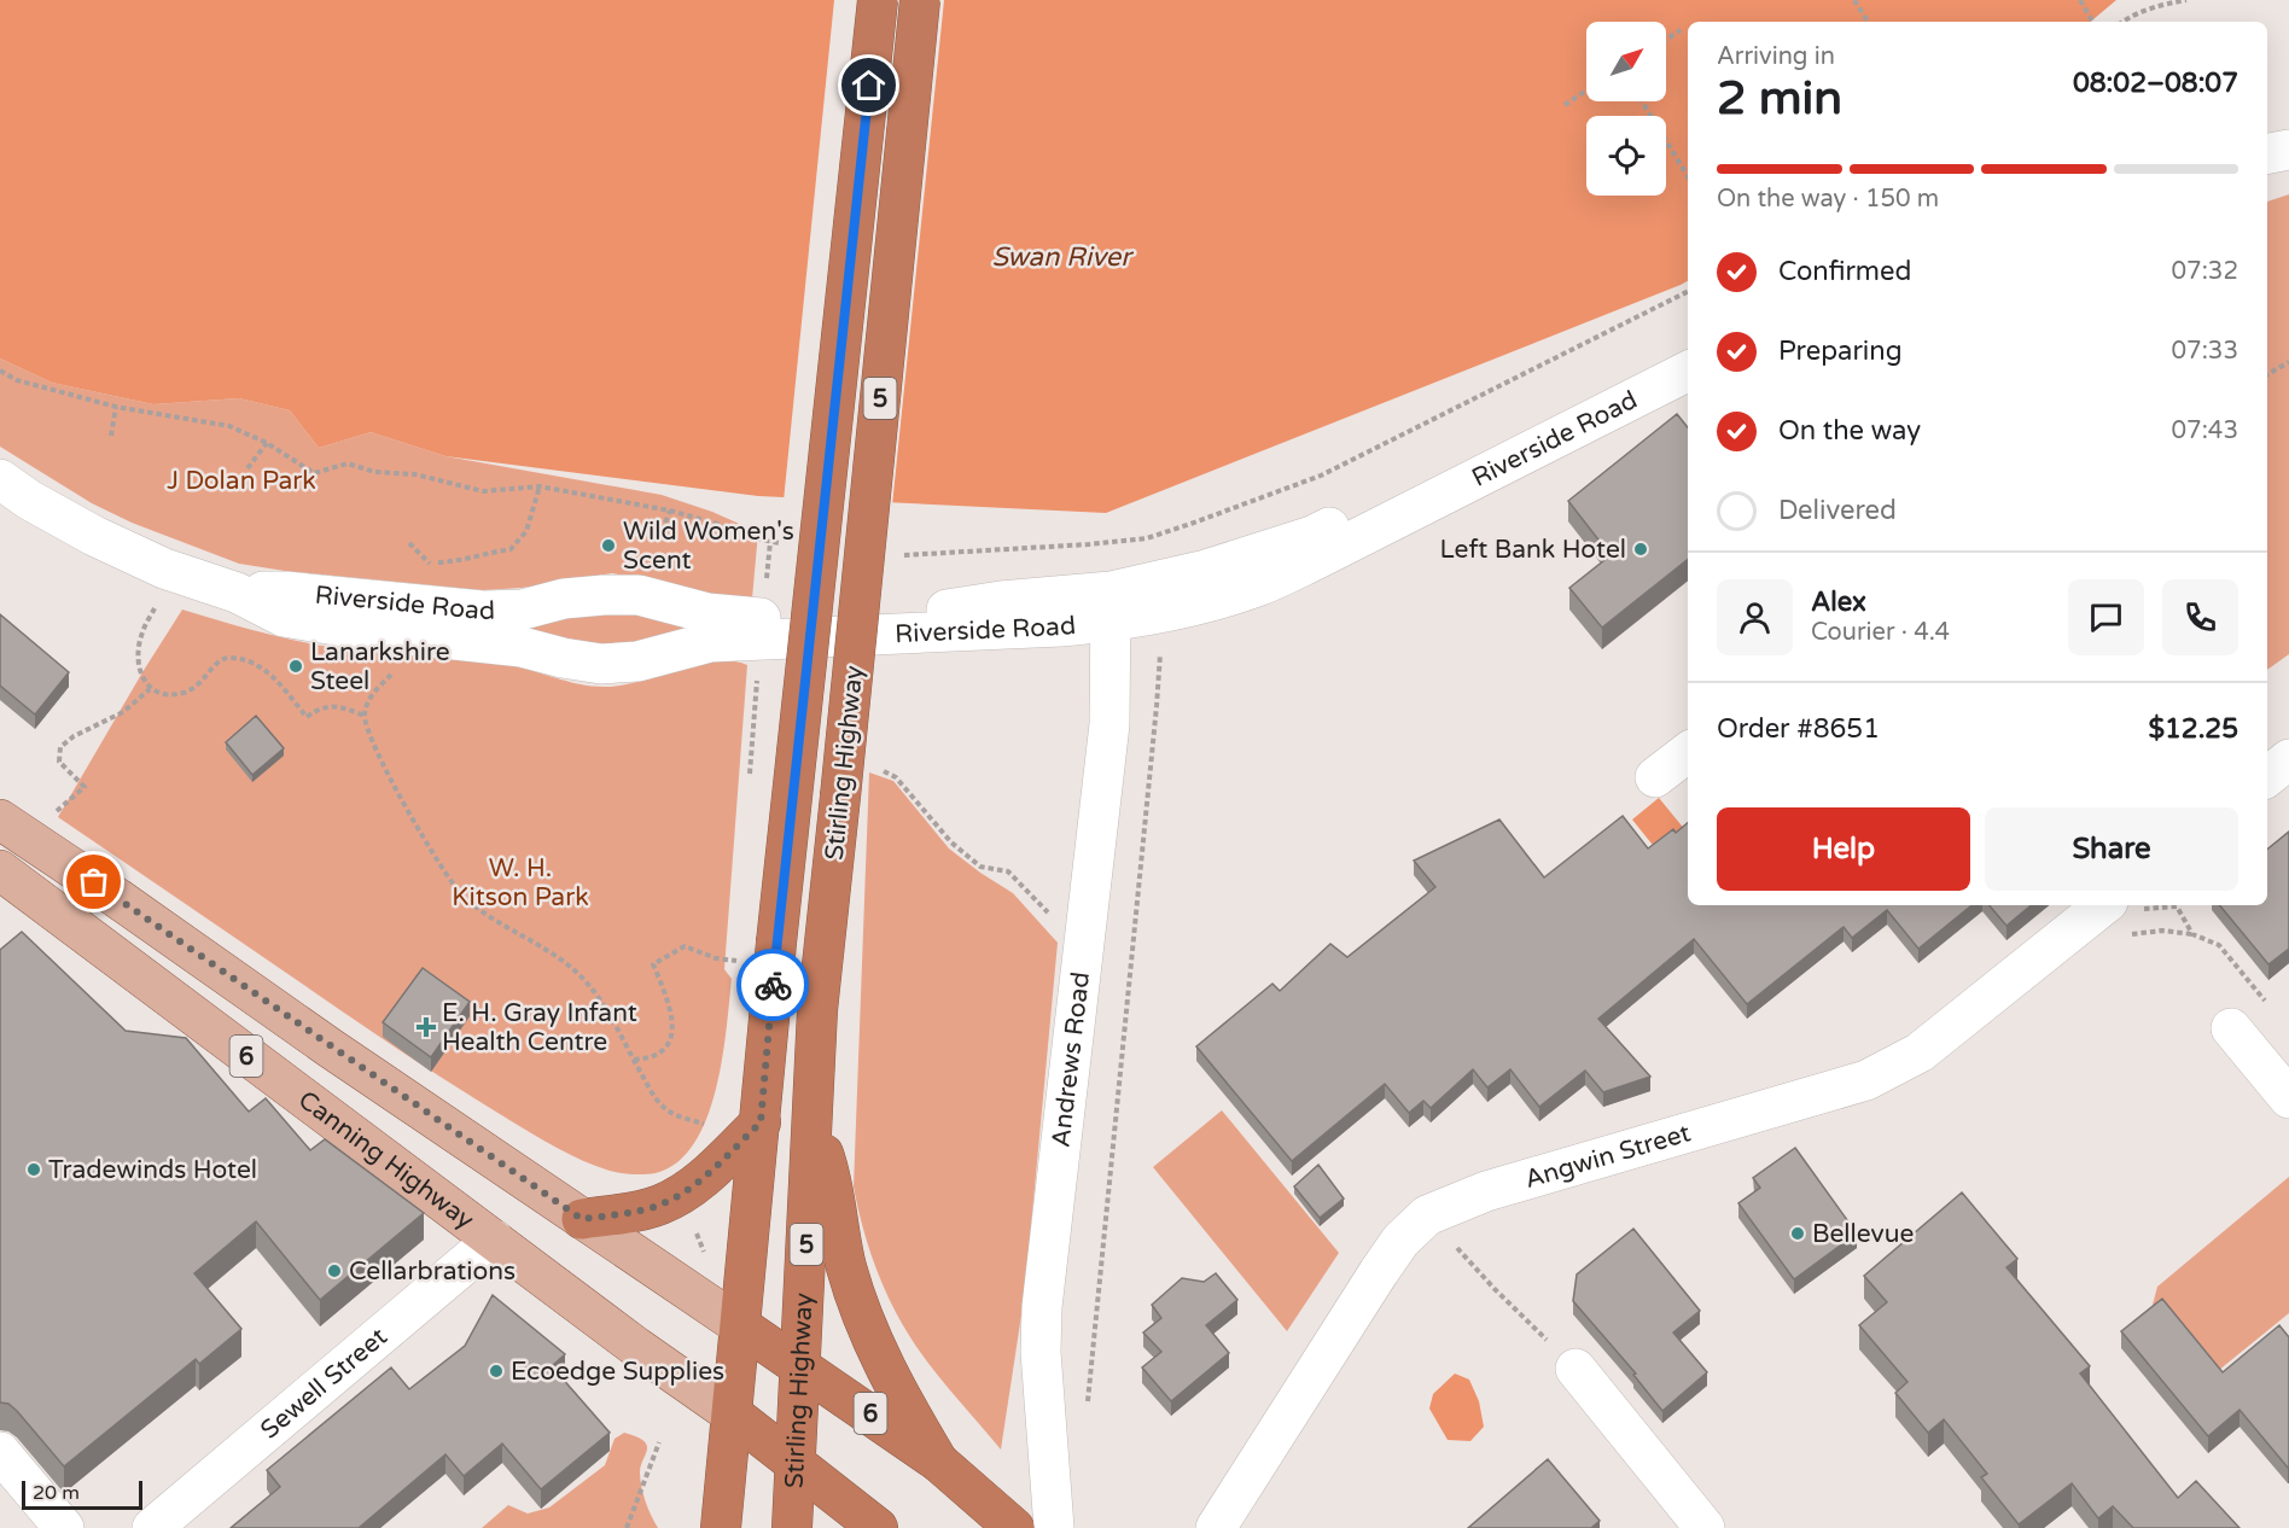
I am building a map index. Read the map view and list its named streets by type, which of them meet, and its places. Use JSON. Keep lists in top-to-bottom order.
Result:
{
  "streets": {
    "highway": [
      "5",
      "Stirling Highway",
      "6",
      "Canning Highway"
    ],
    "street": [
      "Riverside Road",
      "Andrews Road",
      "Angwin Street",
      "Sewell Street"
    ]
  },
  "crossings": [
    ["Riverside Road", "Andrews Road"],
    ["Stirling Highway", "6"],
    ["Stirling Highway", "Canning Highway"],
    ["Canning Highway", "Sewell Street"]
  ],
  "water": ["Swan River"],
  "parks": ["J Dolan Park", "W. H. Kitson Park"],
  "places": {
    "other": [
      "Wild Women's Scent",
      "Left Bank Hotel",
      "Lanarkshire Steel",
      "Tradewinds Hotel",
      "Bellevue",
      "Cellarbrations",
      "Ecoedge Supplies"
    ],
    "health": ["E. H. Gray Infant Health Centre"]
  },
  "scale_bar": "20 m",
  "north": "top right",
  "page": {
    "heading": ["2 min", "Arriving in", "08:02–08:07"],
    "panel": [
      "Alex",
      "Courier · 4.4",
      "Order #8651",
      "$12.25"
    ],
    "bar": "On the way · 150 m",
    "list": [
      ["Confirmed", "07:32"],
      ["Preparing", "07:33"],
      ["On the way", "07:43"],
      "Delivered"
    ],
    "buttons": ["Help", "Share"],
    "scale": "20 m"
  }
}
